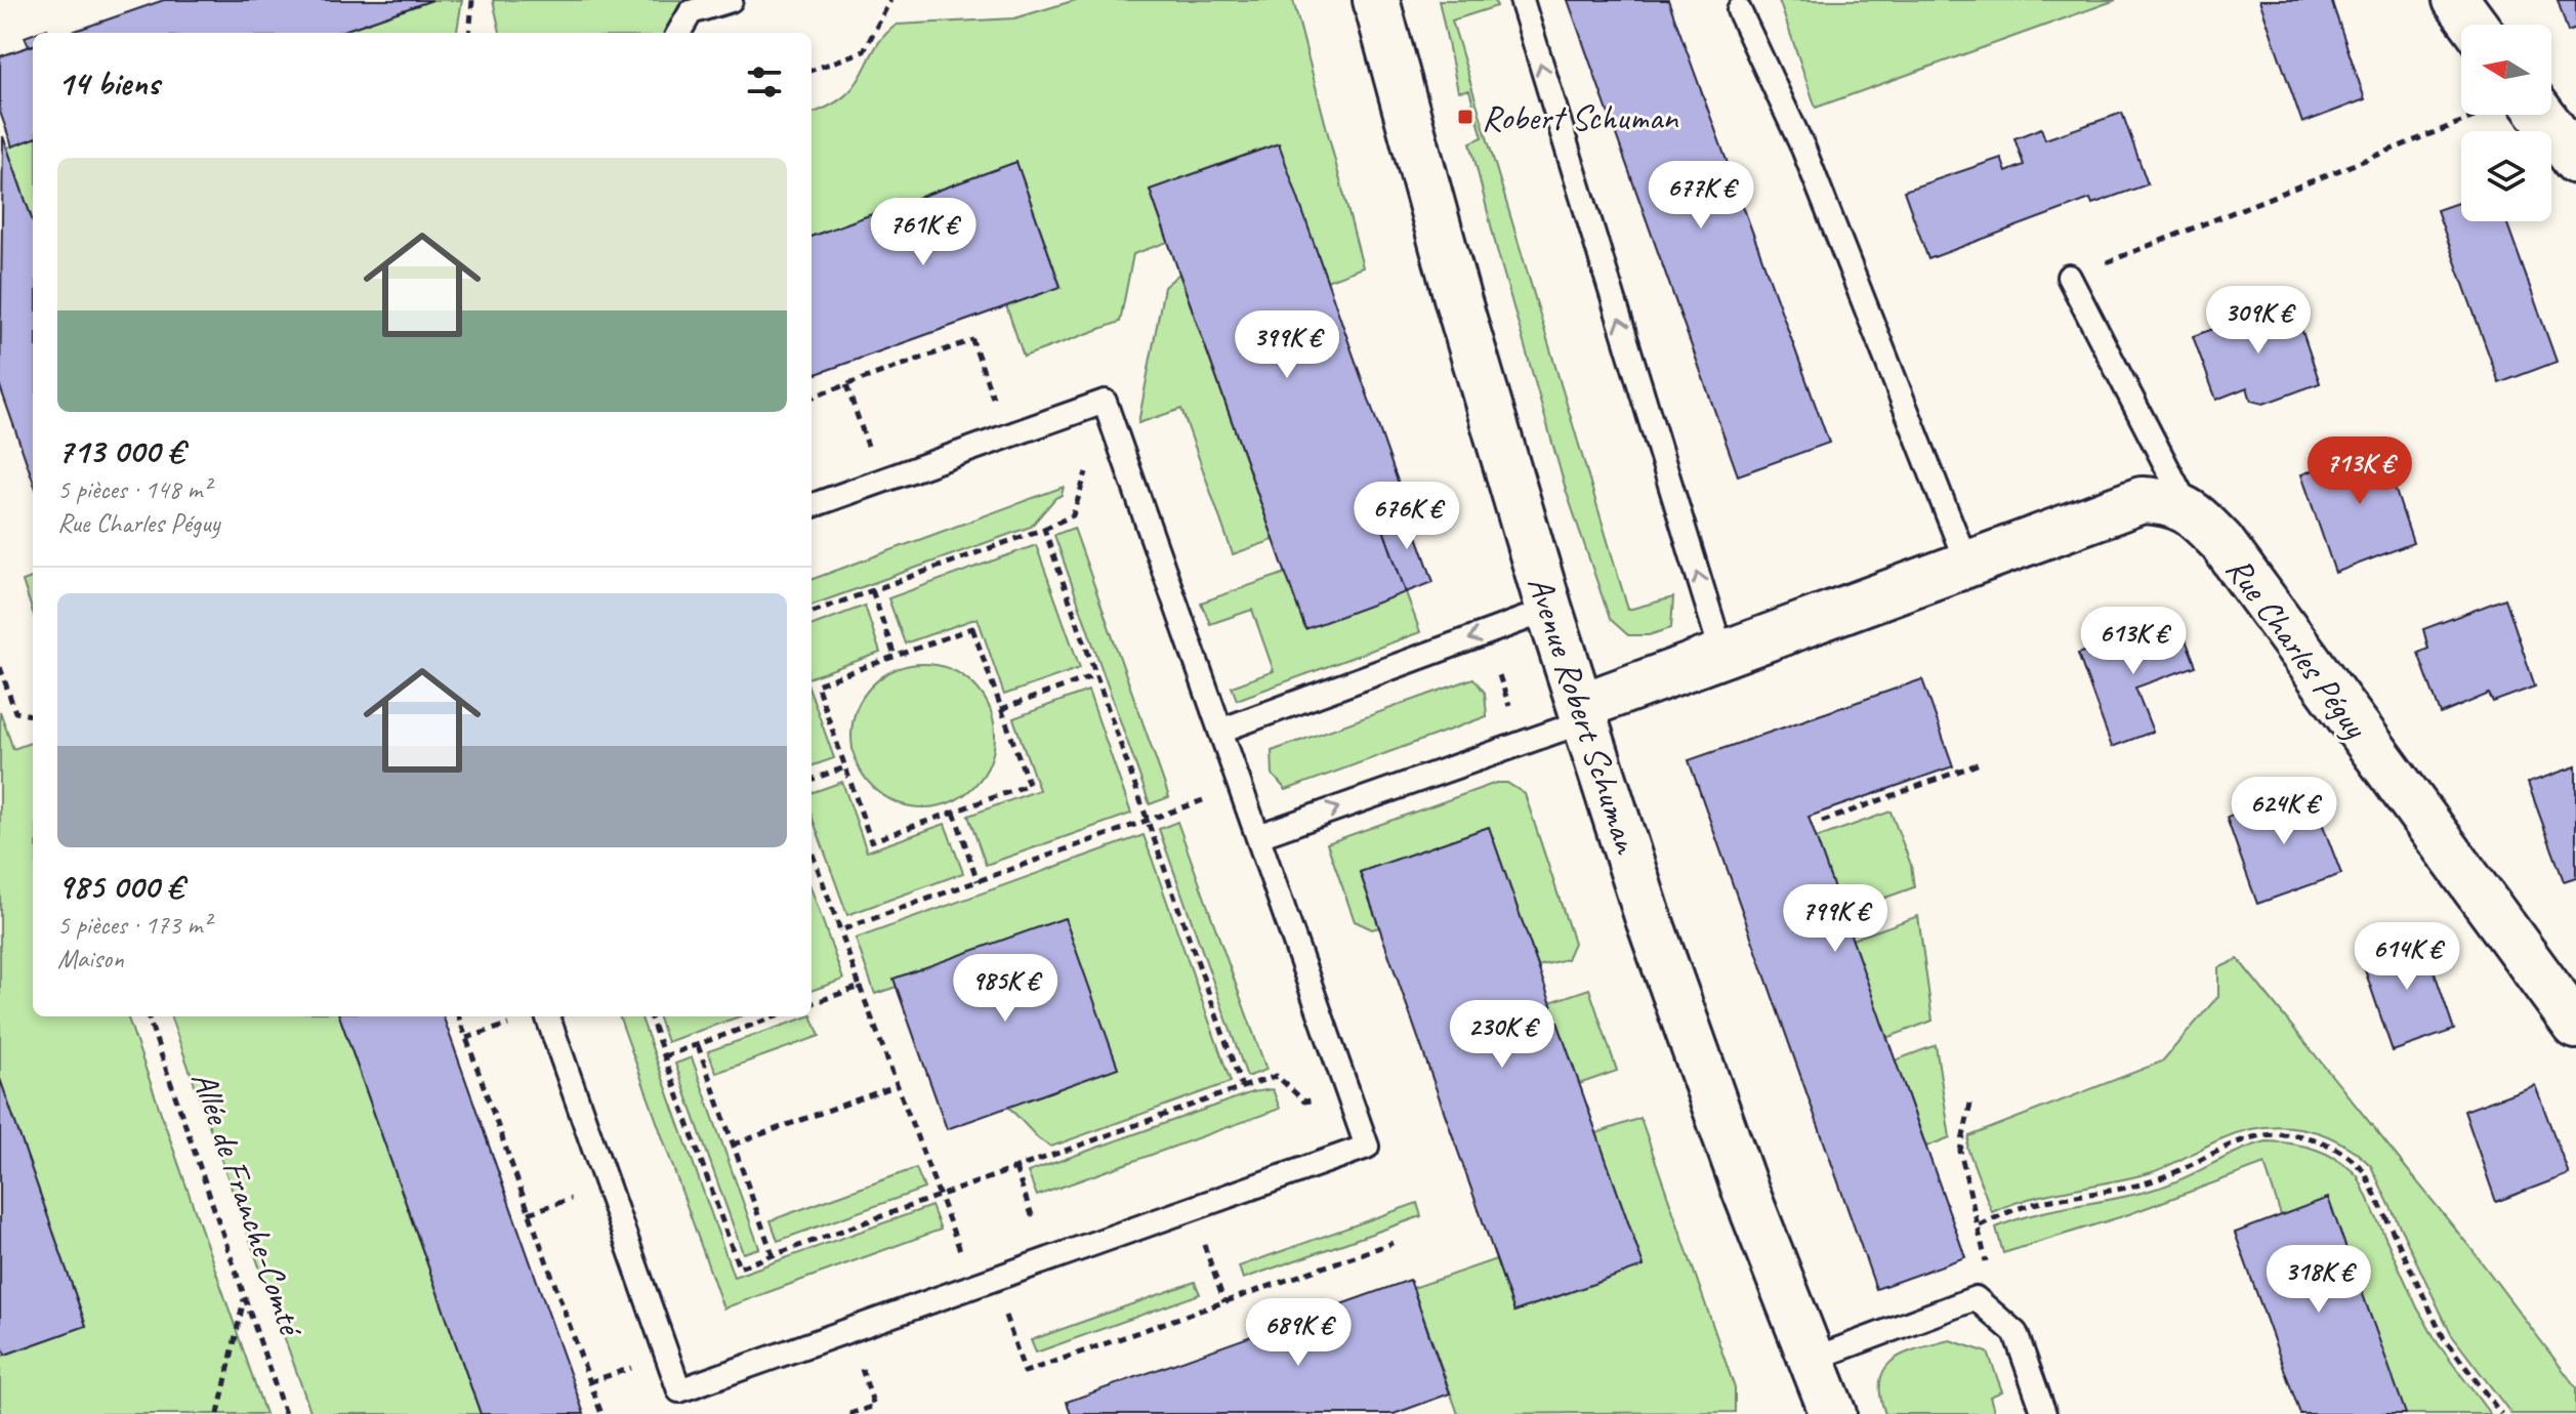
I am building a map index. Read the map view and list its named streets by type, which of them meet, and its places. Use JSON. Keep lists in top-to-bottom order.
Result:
{
  "streets": {
    "street": ["Rue Charles Péguy", "Avenue Robert Schuman"],
    "path": ["Allée de Franche-Comté"]
  },
  "places": {
    "transit": ["Robert Schuman"]
  },
  "north": "left",
  "page": {
    "heading": "14 biens",
    "list": [
      {
        "name": "713 000 €",
        "note": "5 pièces · 148 m² · Rue Charles Péguy"
      },
      {
        "name": "985 000 €",
        "note": "5 pièces · 173 m² · Maison"
      }
    ],
    "price": [
      "677K €",
      "761K €",
      "309K €",
      "399K €",
      "713K €",
      "676K €",
      "613K €",
      "624K €",
      "799K €",
      "614K €",
      "985K €",
      "230K €",
      "318K €",
      "689K €"
    ]
  }
}
